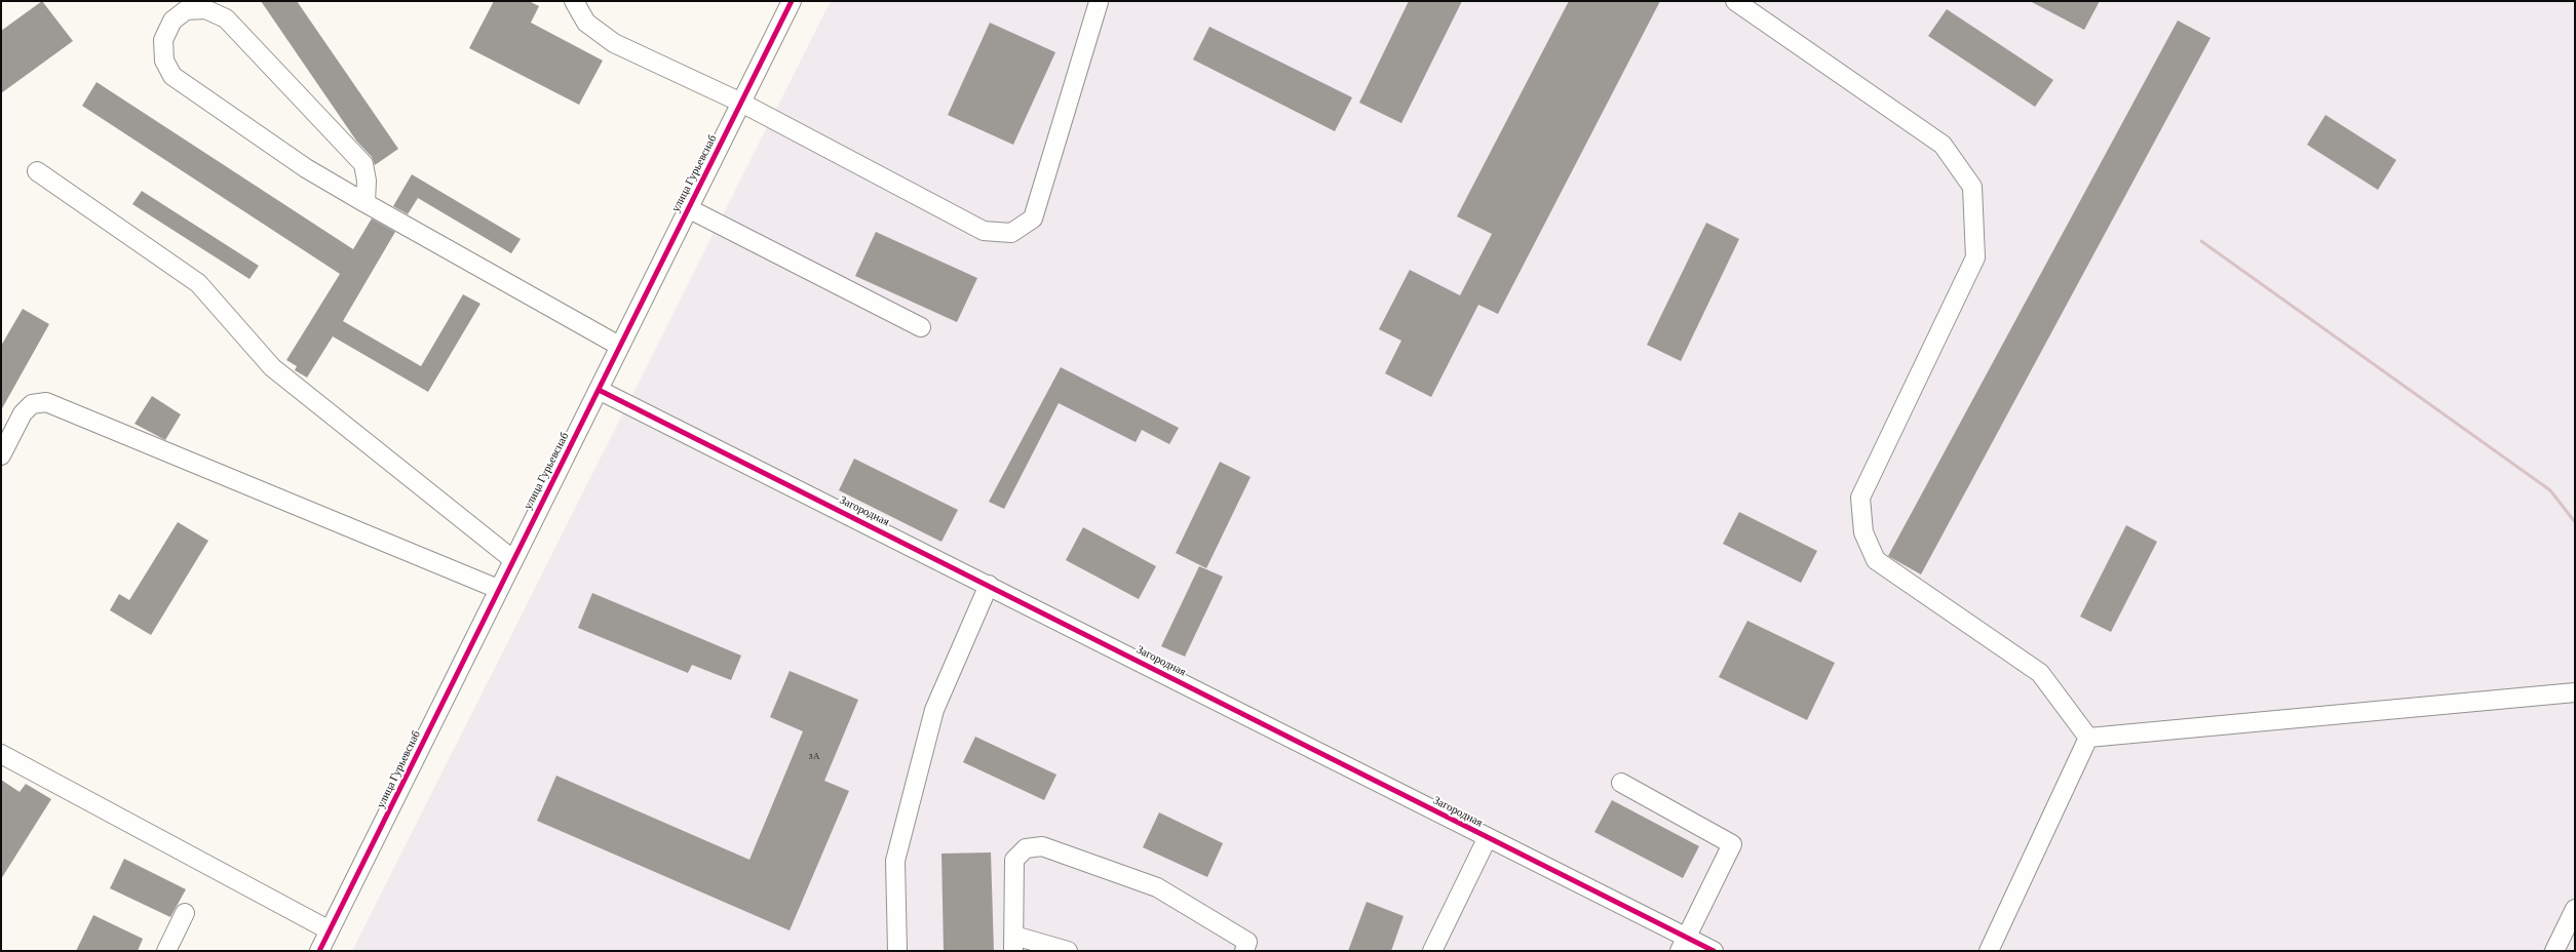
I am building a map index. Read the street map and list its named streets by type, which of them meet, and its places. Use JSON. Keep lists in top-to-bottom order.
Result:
{
  "streets": {
    "street": ["улица Гурьевснаб", "Загородная"]
  },
  "crossings": [
    ["улица Гурьевснаб", "Загородная"]
  ],
  "house_numbers": ["3А"]
}
